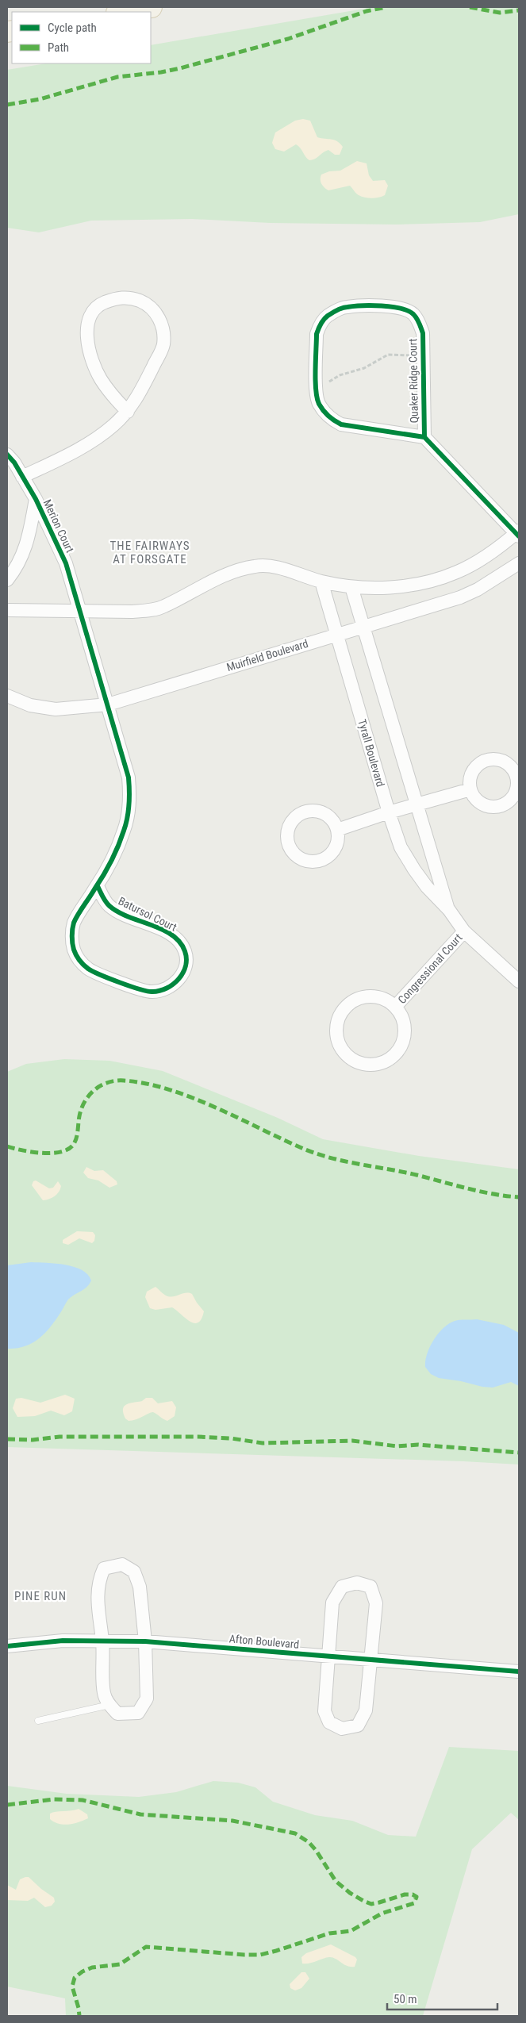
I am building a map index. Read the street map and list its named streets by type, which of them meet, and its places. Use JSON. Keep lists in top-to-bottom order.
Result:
{
  "streets": {
    "street": [
      "Quaker Ridge Court",
      "Merion Court",
      "Muirfield Boulevard",
      "Tyrall Boulevard",
      "Batursol Court",
      "Congressional Court",
      "Afton Boulevard"
    ]
  },
  "crossings": [
    ["Merion Court", "Muirfield Boulevard"],
    ["Merion Court", "Batursol Court"],
    ["Muirfield Boulevard", "Tyrall Boulevard"],
    ["Muirfield Boulevard", "Batursol Court"],
    ["Tyrall Boulevard", "Congressional Court"]
  ],
  "districts": ["THE FAIRWAYS AT FORSGATE", "PINE RUN"],
  "legend": ["Cycle path", "Path"],
  "scale_bar": "50 m"
}
